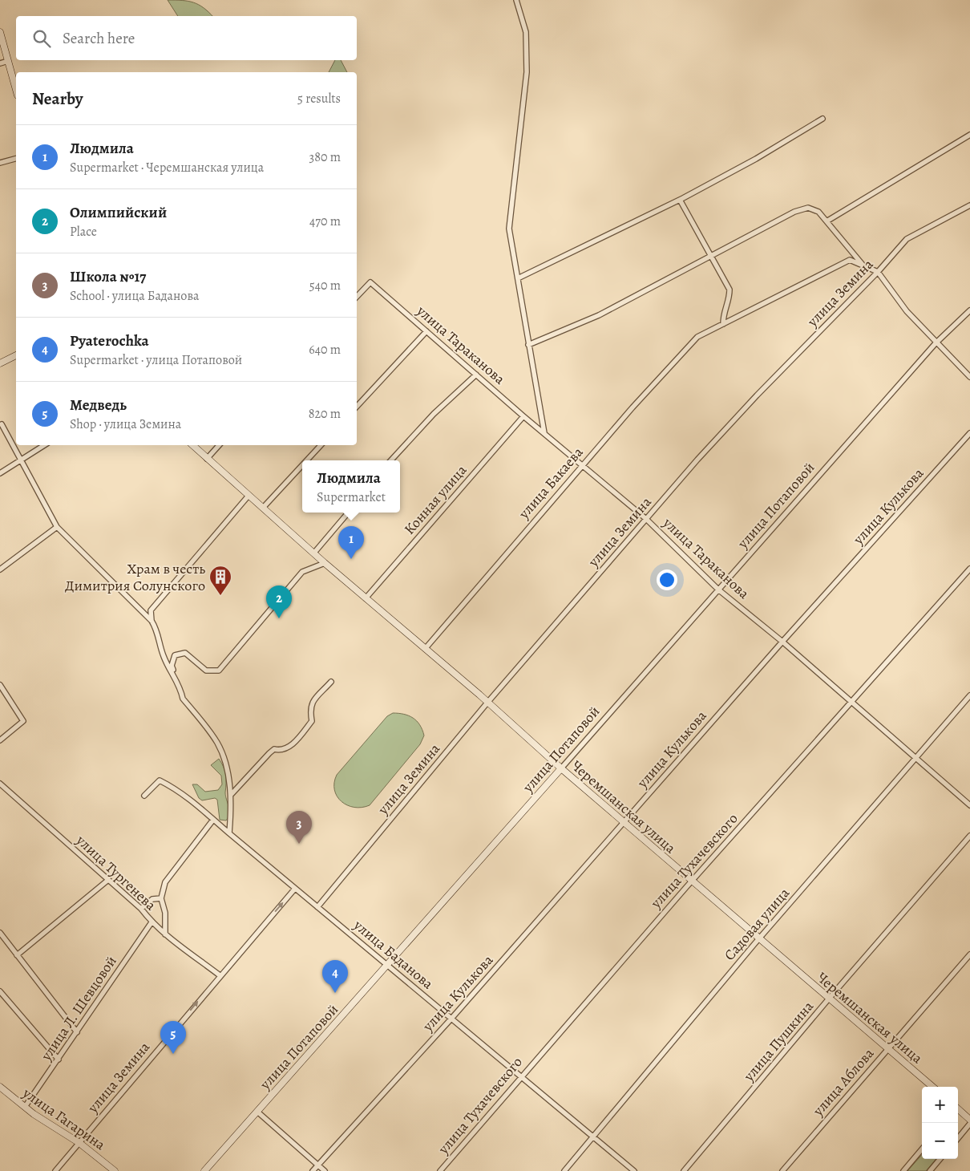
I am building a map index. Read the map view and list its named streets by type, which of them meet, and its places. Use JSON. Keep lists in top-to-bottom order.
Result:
{
  "streets": {
    "main road": ["улица Потаповой", "Черемшанская улица", "улица Гагарина"],
    "street": [
      "улица Земина",
      "улица Тараканова",
      "улица Бакаева",
      "Конная улица",
      "улица Кулькова",
      "улица Тухачевского",
      "улица Тургенева",
      "Садовая улица",
      "улица Баданова",
      "улица Л. Шевцовой",
      "улица Пушкина",
      "улица Аблова"
    ]
  },
  "crossings": [
    ["улица Земина", "улица Тараканова"],
    ["улица Земина", "Черемшанская улица"],
    ["улица Земина", "улица Тургенева"],
    ["улица Земина", "улица Баданова"],
    ["улица Земина", "улица Гагарина"],
    ["улица Тараканова", "улица Бакаева"],
    ["улица Тараканова", "Конная улица"],
    ["улица Тараканова", "улица Потаповой"],
    ["улица Тараканова", "улица Кулькова"],
    ["улица Тараканова", "улица Тухачевского"],
    ["улица Тараканова", "Садовая улица"],
    ["улица Бакаева", "Черемшанская улица"],
    ["Конная улица", "Черемшанская улица"],
    ["улица Потаповой", "Черемшанская улица"],
    ["улица Потаповой", "улица Баданова"],
    ["улица Кулькова", "Черемшанская улица"],
    ["улица Кулькова", "улица Баданова"],
    ["Черемшанская улица", "улица Тухачевского"],
    ["Черемшанская улица", "Садовая улица"],
    ["Черемшанская улица", "улица Пушкина"],
    ["Черемшанская улица", "улица Аблова"],
    ["улица Тухачевского", "улица Баданова"],
    ["улица Тургенева", "улица Л. Шевцовой"],
    ["Садовая улица", "улица Баданова"],
    ["улица Л. Шевцовой", "улица Гагарина"]
  ],
  "places": {
    "building": ["Храм в честь Димитрия Солунского"]
  },
  "page": {
    "search": "Search here",
    "heading": ["Nearby", "5 results"],
    "list": [
      {
        "mark": "1",
        "name": "Людмила",
        "note": "Supermarket · Черемшанская улица",
        "value": "380 m"
      },
      {
        "mark": "2",
        "name": "Олимпийский",
        "note": "Place",
        "value": "470 m"
      },
      {
        "mark": "3",
        "name": "Школа №17",
        "note": "School · улица Баданова",
        "value": "540 m"
      },
      {
        "mark": "4",
        "name": "Pyaterochka",
        "note": "Supermarket · улица Потаповой",
        "value": "640 m"
      },
      {
        "mark": "5",
        "name": "Медведь",
        "note": "Shop · улица Земина",
        "value": "820 m"
      }
    ],
    "popup": ["Людмила", "Supermarket"],
    "pins": [
      "1",
      "2",
      "3",
      "4",
      "5"
    ],
    "map_buttons": ["+", "−"]
  }
}
